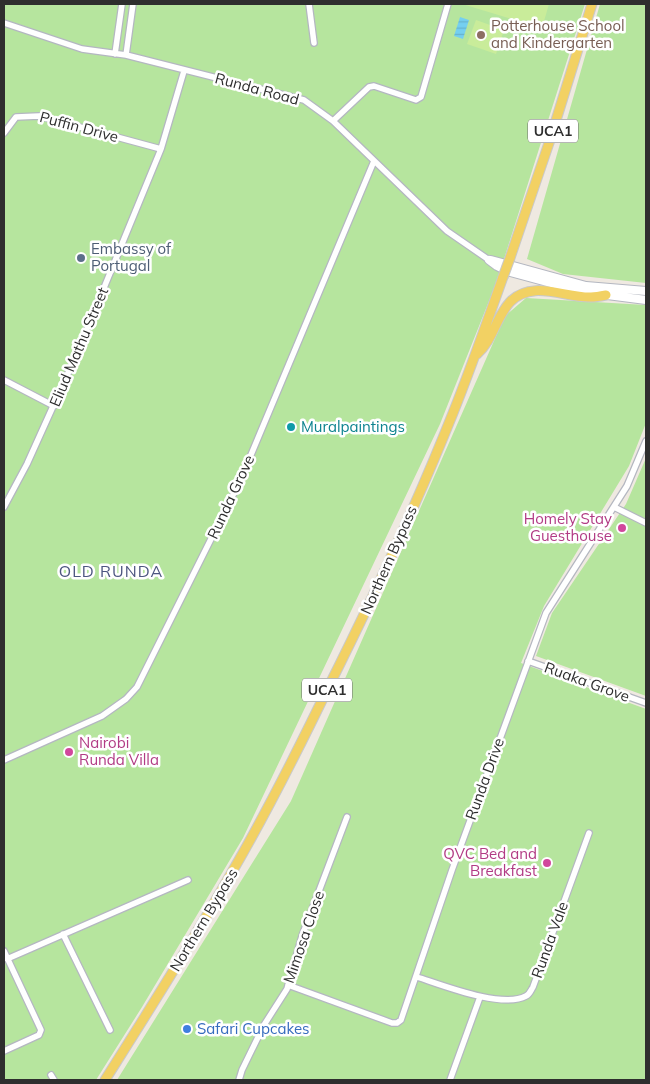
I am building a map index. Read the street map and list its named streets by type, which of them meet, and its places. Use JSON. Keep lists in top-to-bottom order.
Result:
{
  "streets": {
    "main road": ["UCA1", "Northern Bypass"],
    "street": [
      "Runda Road",
      "Puffin Drive",
      "Eliud Mathu Street",
      "Runda Grove",
      "Ruaka Grove",
      "Runda Drive",
      "Mimosa Close",
      "Runda Vale"
    ]
  },
  "crossings": [
    ["Runda Road", "Eliud Mathu Street"],
    ["Runda Road", "Runda Grove"],
    ["Puffin Drive", "Eliud Mathu Street"],
    ["Ruaka Grove", "Runda Drive"],
    ["Runda Drive", "Mimosa Close"],
    ["Runda Drive", "Runda Vale"]
  ],
  "districts": ["OLD RUNDA"],
  "places": [
    "Potterhouse School and Kindergarten",
    "Embassy of Portugal",
    "Muralpaintings",
    "Homely Stay Guesthouse",
    "Nairobi Runda Villa",
    "QVC Bed and Breakfast",
    "Safari Cupcakes"
  ]
}
